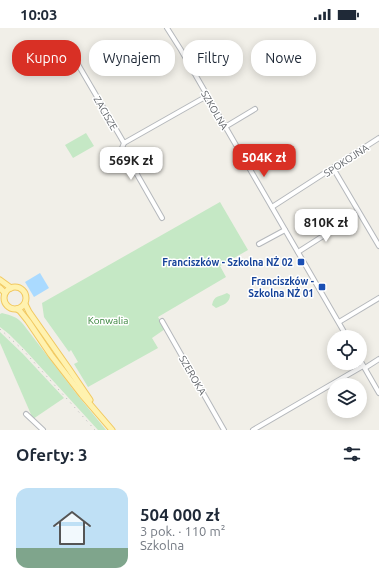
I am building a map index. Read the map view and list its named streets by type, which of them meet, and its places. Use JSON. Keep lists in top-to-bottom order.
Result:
{
  "streets": {
    "street": [
      "SZKOLNA",
      "ZACISZE",
      "SPOKOJNA",
      "SZEROKA"
    ]
  },
  "crossings": [
    ["SZKOLNA", "SPOKOJNA"]
  ],
  "parks": ["Konwalia"],
  "places": {
    "transit": ["Franciszków - Szkolna NŻ 02", "Franciszków - Szkolna NŻ 01"]
  },
  "page": {
    "status": "10:03",
    "chip": [
      "Kupno",
      "Wynajem",
      "Filtry",
      "Nowe"
    ],
    "price": ["504K zł", "569K zł", "810K zł"],
    "heading": "Oferty: 3",
    "list": [
      {
        "name": "504 000 zł",
        "note": "3 pok. · 110 m² · Szkolna"
      }
    ]
  }
}
